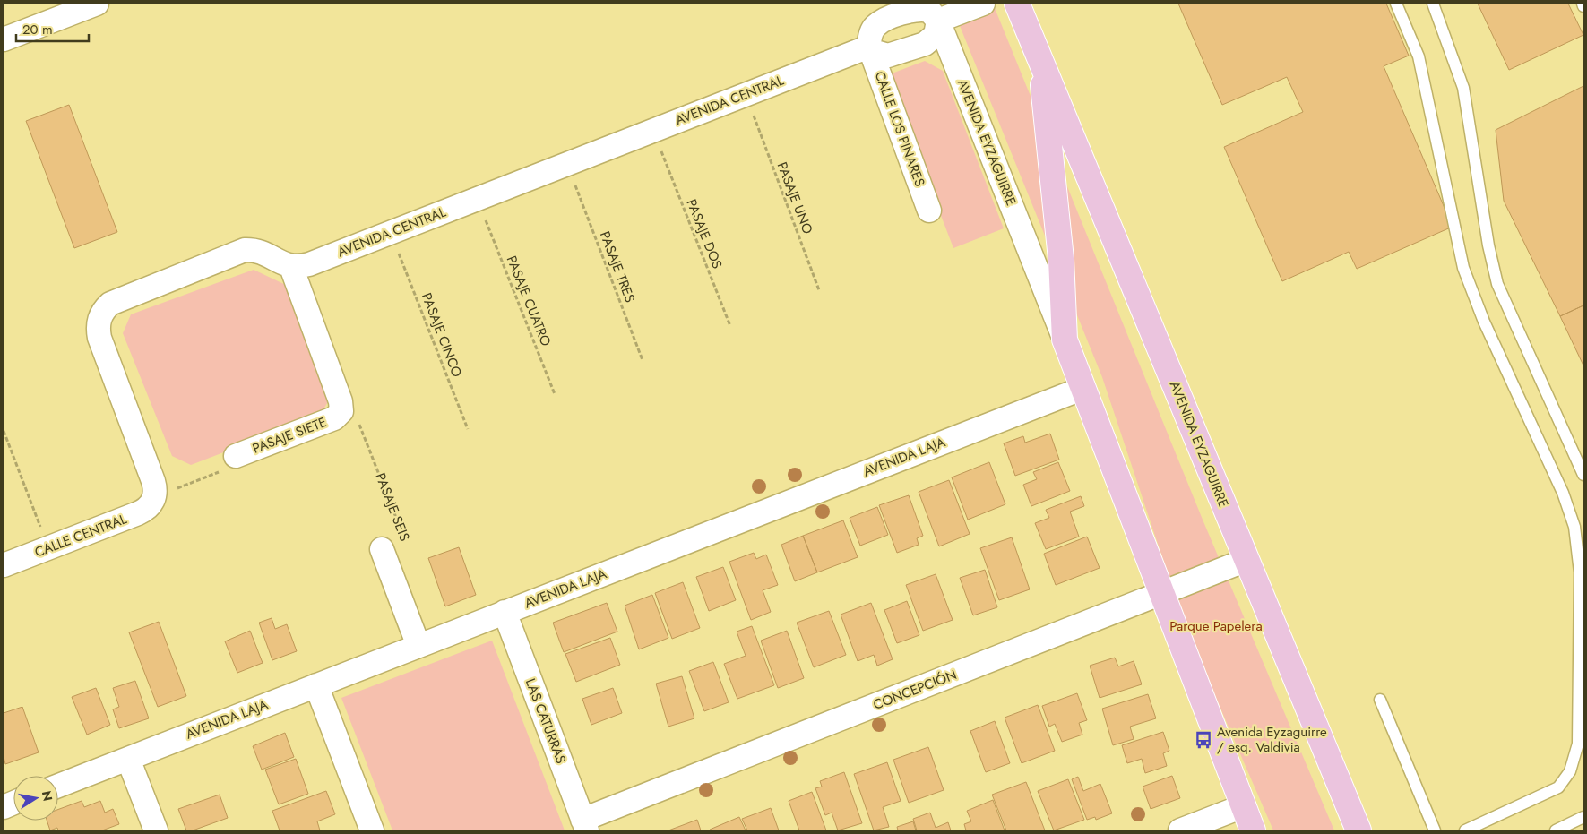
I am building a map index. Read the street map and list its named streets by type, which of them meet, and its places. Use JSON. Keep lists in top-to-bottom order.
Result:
{
  "streets": {
    "main road": ["AVENIDA EYZAGUIRRE"],
    "street": [
      "AVENIDA CENTRAL",
      "CALLE LOS PINARES",
      "PASAJE SIETE",
      "AVENIDA LAJA",
      "PASAJE SEIS",
      "CALLE CENTRAL",
      "CONCEPCIÓN",
      "LAS CATURRAS"
    ],
    "path": [
      "PASAJE UNO",
      "PASAJE DOS",
      "PASAJE TRES",
      "PASAJE CUATRO",
      "PASAJE CINCO"
    ]
  },
  "crossings": [
    ["AVENIDA CENTRAL", "CALLE LOS PINARES"],
    ["AVENIDA CENTRAL", "PASAJE SIETE"],
    ["AVENIDA CENTRAL", "CALLE CENTRAL"],
    ["AVENIDA EYZAGUIRRE", "AVENIDA LAJA"],
    ["AVENIDA EYZAGUIRRE", "CONCEPCIÓN"],
    ["PASAJE SIETE", "CALLE CENTRAL"],
    ["AVENIDA LAJA", "PASAJE SEIS"],
    ["AVENIDA LAJA", "LAS CATURRAS"],
    ["CONCEPCIÓN", "LAS CATURRAS"]
  ],
  "parks": ["Parque Papelera"],
  "places": {
    "bus stop": ["Avenida Eyzaguirre / esq. Valdivia"]
  },
  "scale_bar": "20 m",
  "north": "right"
}
